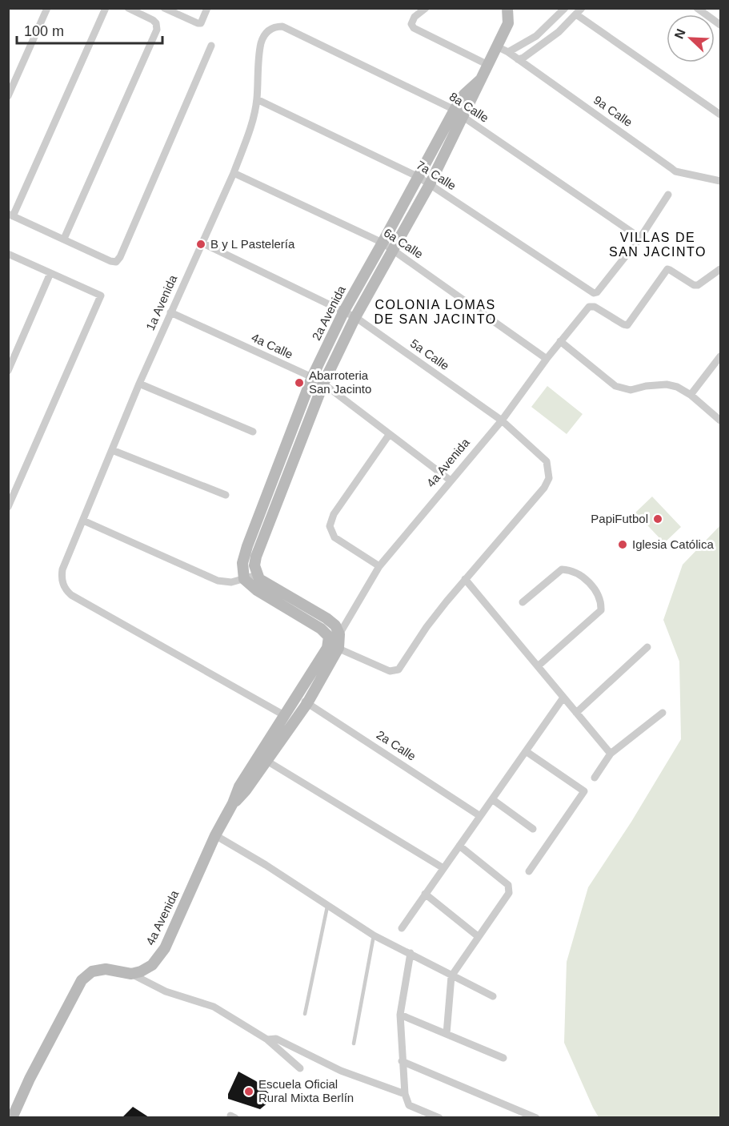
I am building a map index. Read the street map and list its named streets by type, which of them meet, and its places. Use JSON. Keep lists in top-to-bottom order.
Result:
{
  "streets": {
    "street": [
      "8a Calle",
      "9a Calle",
      "7a Calle",
      "6a Calle",
      "1a Avenida",
      "2a Avenida",
      "4a Calle",
      "5a Calle",
      "4a Avenida",
      "2a Calle"
    ]
  },
  "crossings": [
    ["8a Calle", "7a Calle"],
    ["8a Calle", "1a Avenida"],
    ["8a Calle", "2a Avenida"],
    ["9a Calle", "2a Avenida"],
    ["7a Calle", "1a Avenida"],
    ["7a Calle", "2a Avenida"],
    ["6a Calle", "1a Avenida"],
    ["6a Calle", "2a Avenida"],
    ["6a Calle", "4a Avenida"],
    ["1a Avenida", "4a Calle"],
    ["1a Avenida", "5a Calle"],
    ["1a Avenida", "4a Avenida"],
    ["2a Avenida", "4a Calle"],
    ["2a Avenida", "5a Calle"],
    ["4a Calle", "4a Avenida"],
    ["5a Calle", "4a Avenida"],
    ["4a Avenida", "2a Calle"]
  ],
  "districts": ["VILLAS DE SAN JACINTO", "COLONIA LOMAS DE SAN JACINTO"],
  "places": [
    "B y L Pastelería",
    "Abarroteria San Jacinto",
    "PapiFutbol",
    "Iglesia Católica",
    "Escuela Oficial Rural Mixta Berlín"
  ],
  "scale_bar": "100 m",
  "north": "top left"
}
